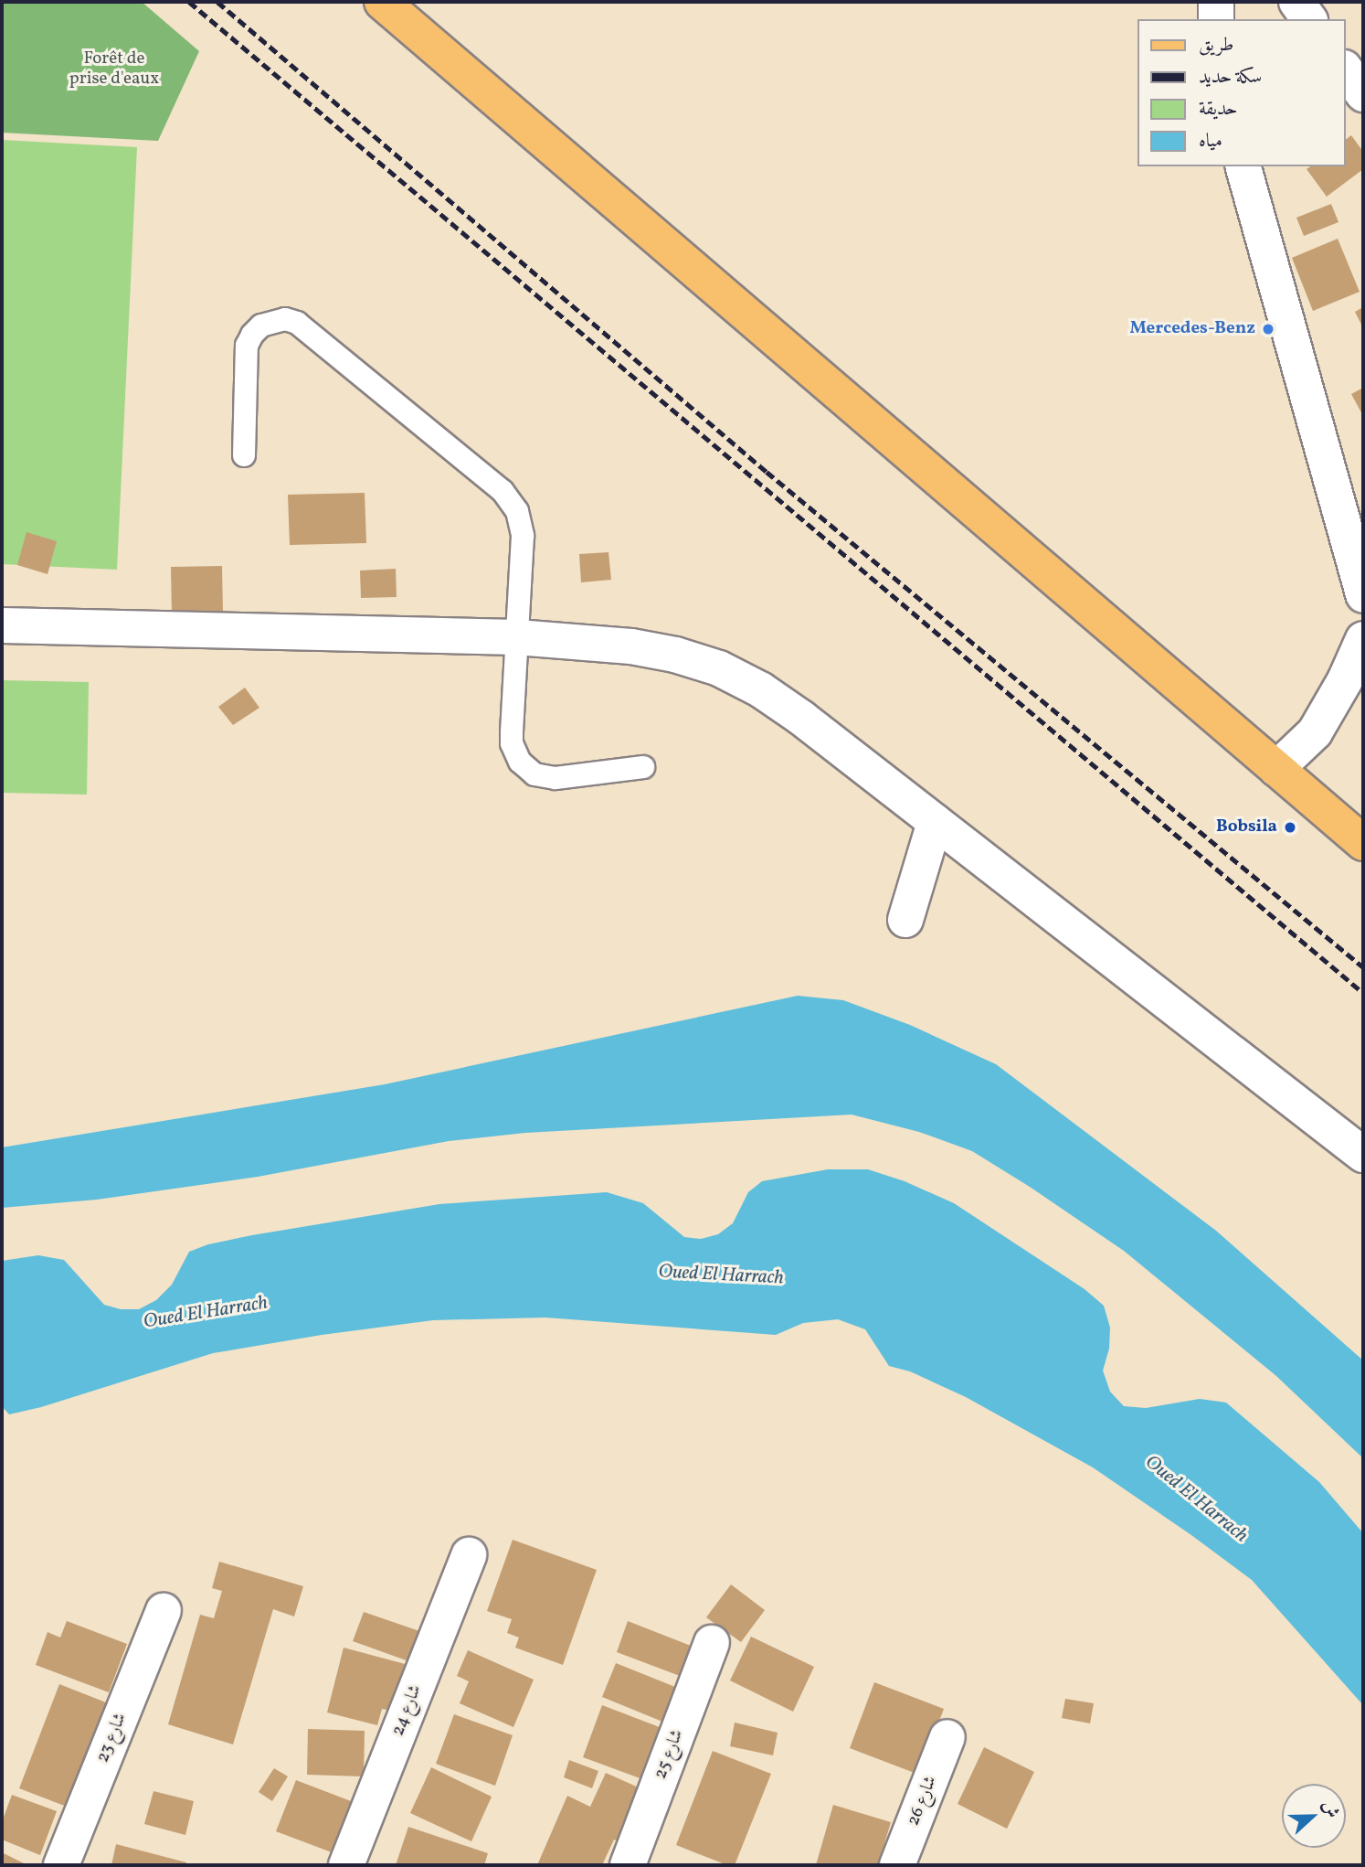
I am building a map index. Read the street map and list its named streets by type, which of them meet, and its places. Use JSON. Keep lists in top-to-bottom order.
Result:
{
  "streets": {
    "street": [
      "شارع 24",
      "شارع 23",
      "شارع 25",
      "شارع 26"
    ]
  },
  "water": ["Oued El Harrach"],
  "parks": ["Forêt de prise d'eaux"],
  "places": ["Mercedes-Benz", "Bobsila"],
  "legend": [
    "طريق",
    "سكة حديد",
    "حديقة",
    "مياه"
  ],
  "north": "right"
}
